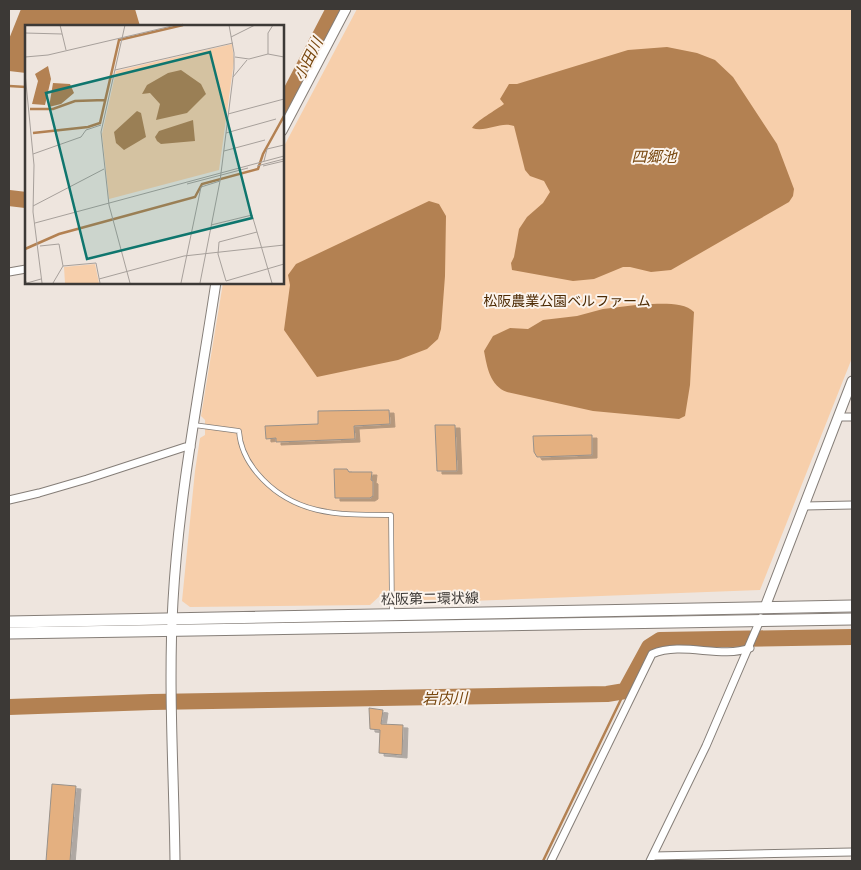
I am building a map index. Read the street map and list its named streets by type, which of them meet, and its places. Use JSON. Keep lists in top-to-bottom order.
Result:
{
  "streets": {
    "main road": ["松阪第二環状線"]
  },
  "water": ["小田川", "四郷池", "岩内川"],
  "parks": ["松阪農業公園ベルファーム"]
}
